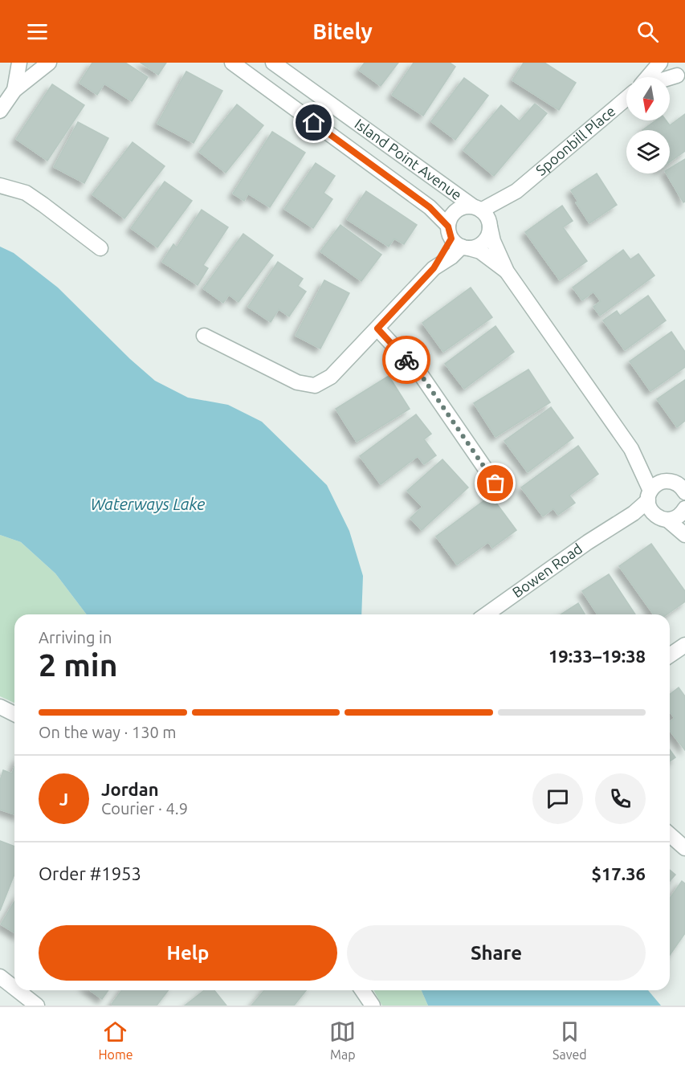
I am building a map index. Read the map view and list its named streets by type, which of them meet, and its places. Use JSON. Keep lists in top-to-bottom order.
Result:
{
  "streets": {
    "street": ["Spoonbill Place", "Island Point Avenue", "Bowen Road"]
  },
  "crossings": [
    ["Spoonbill Place", "Island Point Avenue"],
    ["Island Point Avenue", "Bowen Road"]
  ],
  "water": ["Waterways Lake"],
  "north": "bottom",
  "page": {
    "header": "Bitely",
    "heading": ["2 min", "Arriving in", "19:33–19:38"],
    "panel": [
      "Jordan",
      "Courier · 4.9",
      "Order #1953",
      "$17.36"
    ],
    "bar": "On the way · 130 m",
    "round": "J",
    "buttons": ["Help", "Share"],
    "tabs": ["Home", "Map", "Saved"]
  }
}
